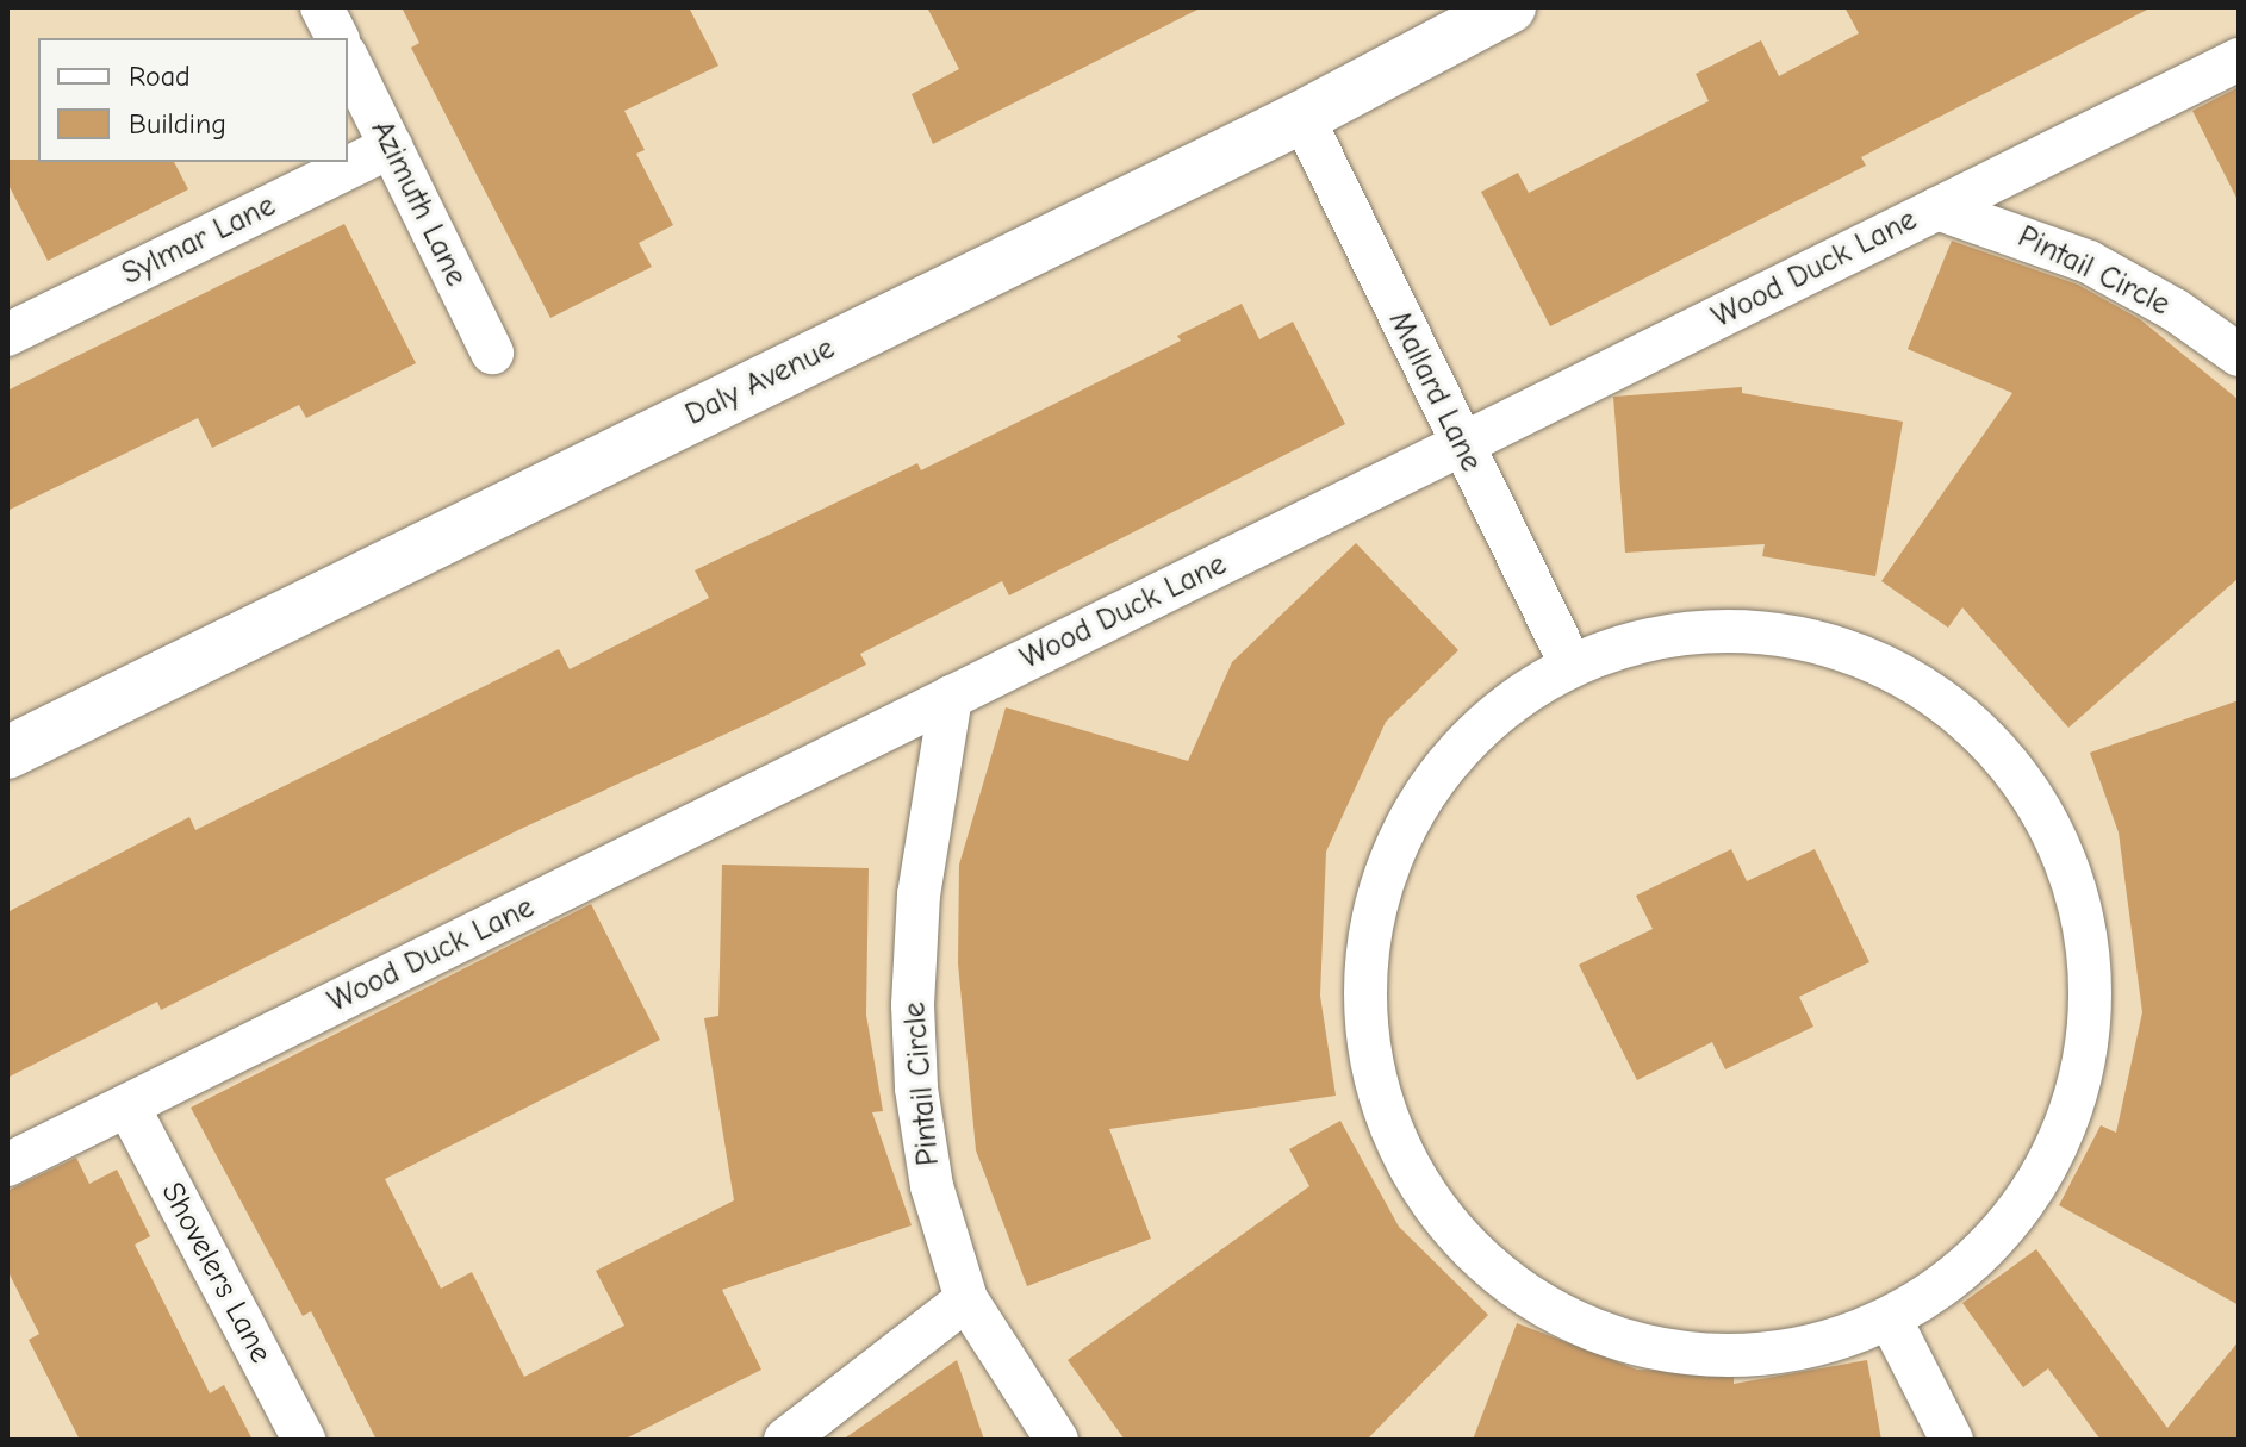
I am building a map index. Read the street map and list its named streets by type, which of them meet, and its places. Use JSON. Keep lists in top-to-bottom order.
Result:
{
  "streets": {
    "street": [
      "Azimuth Lane",
      "Sylmar Lane",
      "Wood Duck Lane",
      "Pintail Circle",
      "Daly Avenue",
      "Mallard Lane",
      "Shovelers Lane"
    ]
  },
  "crossings": [
    ["Azimuth Lane", "Sylmar Lane"],
    ["Wood Duck Lane", "Pintail Circle"],
    ["Wood Duck Lane", "Mallard Lane"],
    ["Wood Duck Lane", "Shovelers Lane"],
    ["Daly Avenue", "Mallard Lane"]
  ],
  "legend": ["Road", "Building"]
}
